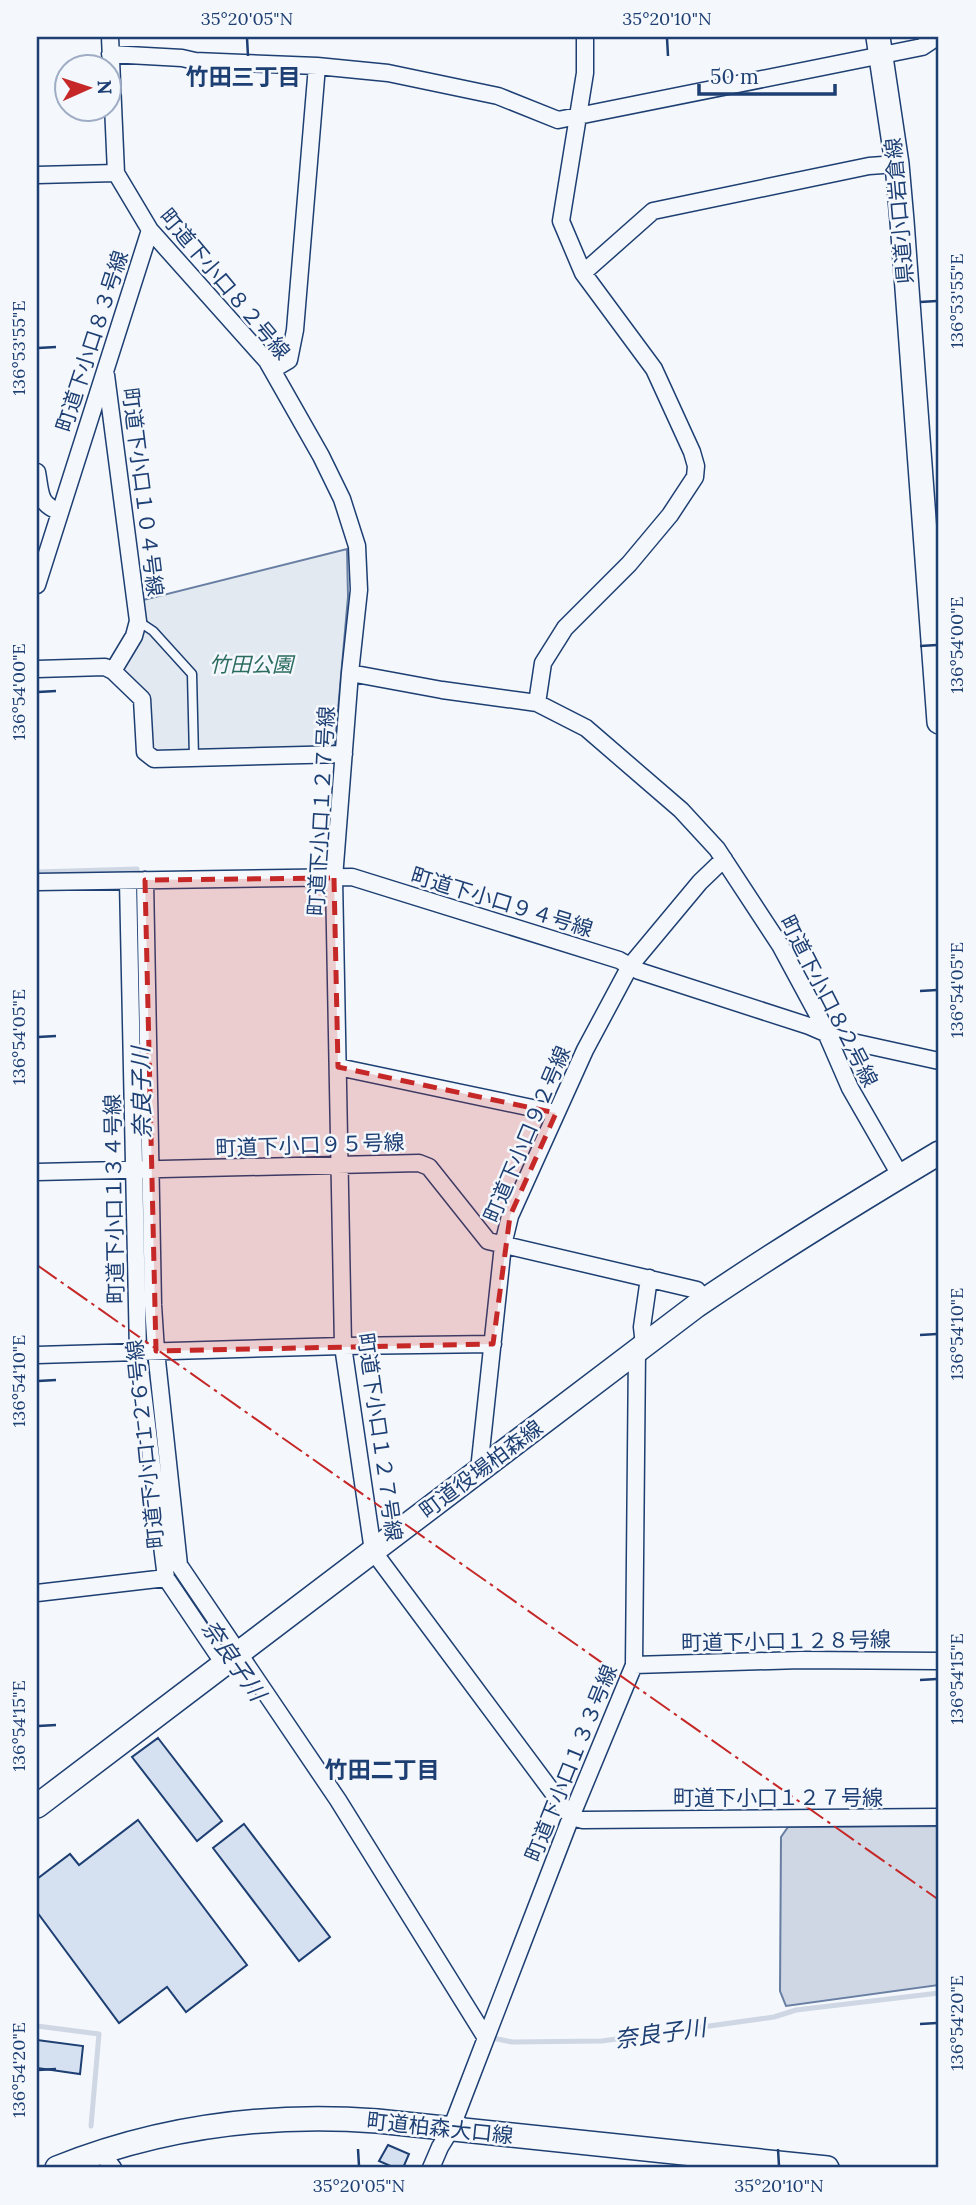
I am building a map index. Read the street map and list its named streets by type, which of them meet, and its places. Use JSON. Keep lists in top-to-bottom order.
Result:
{
  "streets": {
    "street": [
      "県道小口岩倉線",
      "町道下小口８２号線",
      "町道下小口８３号線",
      "町道下小口１０４号線",
      "町道下小口１２７号線",
      "町道下小口９４号線",
      "町道下小口９２号線",
      "町道下小口９５号線",
      "町道下小口１３４号線",
      "町道下小口１２６号線",
      "町道役場柏森線",
      "町道下小口１２８号線",
      "町道下小口１３３号線",
      "町道柏森大口線"
    ]
  },
  "crossings": [
    ["町道下小口８２号線", "町道下小口８３号線"],
    ["町道下小口８２号線", "町道下小口１２７号線"],
    ["町道下小口８２号線", "町道下小口９４号線"],
    ["町道下小口８２号線", "町道下小口９２号線"],
    ["町道下小口８２号線", "町道役場柏森線"],
    ["町道下小口８３号線", "町道下小口１０４号線"],
    ["町道下小口１２７号線", "町道下小口９４号線"],
    ["町道下小口１２７号線", "町道下小口９５号線"],
    ["町道下小口１２７号線", "町道役場柏森線"],
    ["町道下小口１２７号線", "町道下小口１３３号線"],
    ["町道下小口９４号線", "町道下小口９２号線"],
    ["町道下小口９４号線", "町道下小口１３４号線"],
    ["町道下小口９４号線", "町道下小口１２６号線"],
    ["町道下小口９２号線", "町道下小口９５号線"],
    ["町道下小口９２号線", "町道役場柏森線"],
    ["町道下小口９５号線", "町道下小口１３４号線"],
    ["町道下小口９５号線", "町道下小口１２６号線"],
    ["町道下小口９５号線", "町道役場柏森線"],
    ["町道下小口９５号線", "町道下小口１３３号線"],
    ["町道下小口１３４号線", "町道下小口１２６号線"],
    ["町道下小口１３４号線", "町道役場柏森線"],
    ["町道下小口１２６号線", "町道役場柏森線"],
    ["町道下小口１２６号線", "町道下小口１３３号線"],
    ["町道役場柏森線", "町道下小口１３３号線"],
    ["町道下小口１２８号線", "町道下小口１３３号線"],
    ["町道下小口１３３号線", "町道柏森大口線"]
  ],
  "districts": ["竹田三丁目", "竹田二丁目"],
  "water": ["奈良子川"],
  "parks": ["竹田公園"],
  "scale_bar": "50 m",
  "north": "right",
  "coordinates": [
    "35°20'05\"N",
    "35°20'10\"N",
    "136°53'55\"E",
    "136°54'00\"E",
    "136°54'05\"E",
    "136°54'10\"E",
    "136°54'15\"E",
    "136°54'20\"E"
  ]
}
